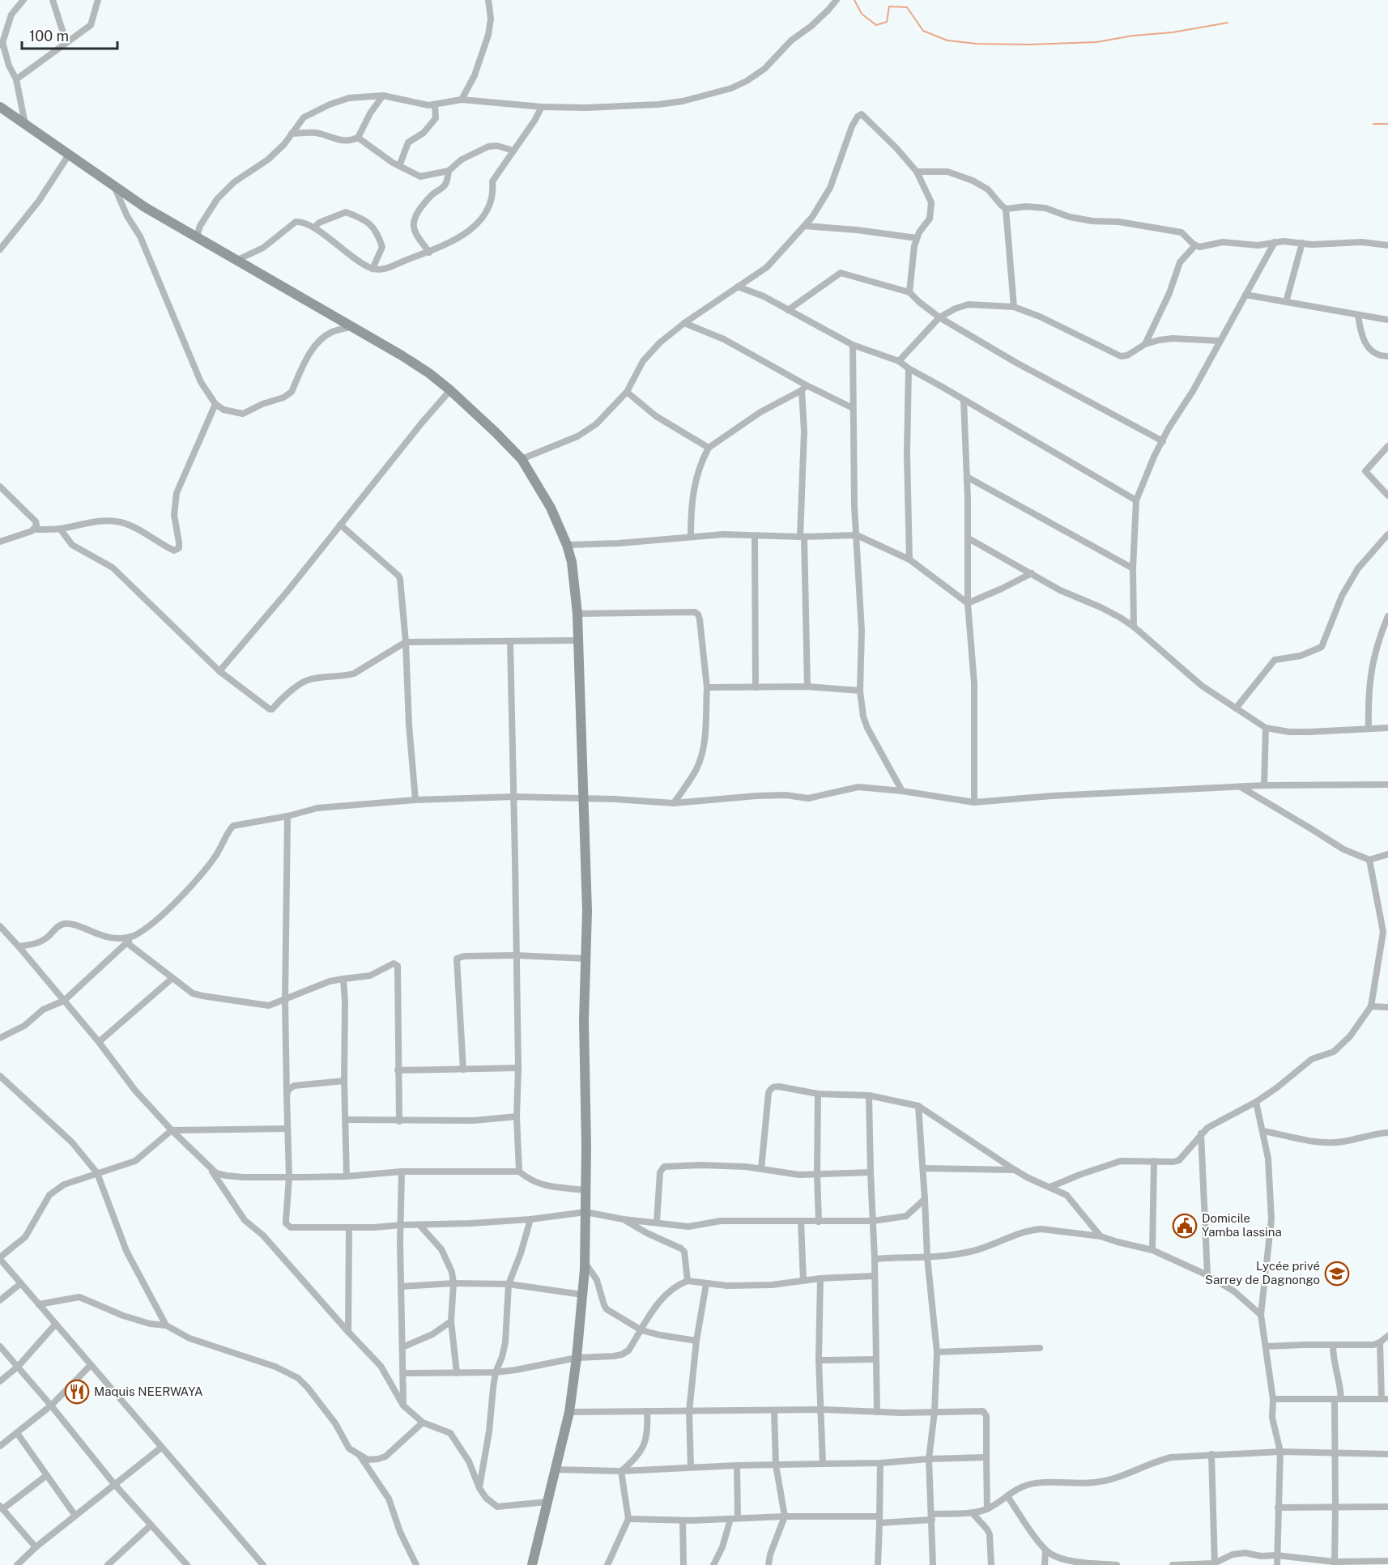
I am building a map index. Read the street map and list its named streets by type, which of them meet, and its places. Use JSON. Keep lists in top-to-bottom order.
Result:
{
  "places": {
    "public building": ["Domicile Yamba lassina"],
    "school or university": ["Lycée privé Sarrey de Dagnongo"],
    "restaurant": ["Maquis NEERWAYA"]
  },
  "scale_bar": "100 m"
}
